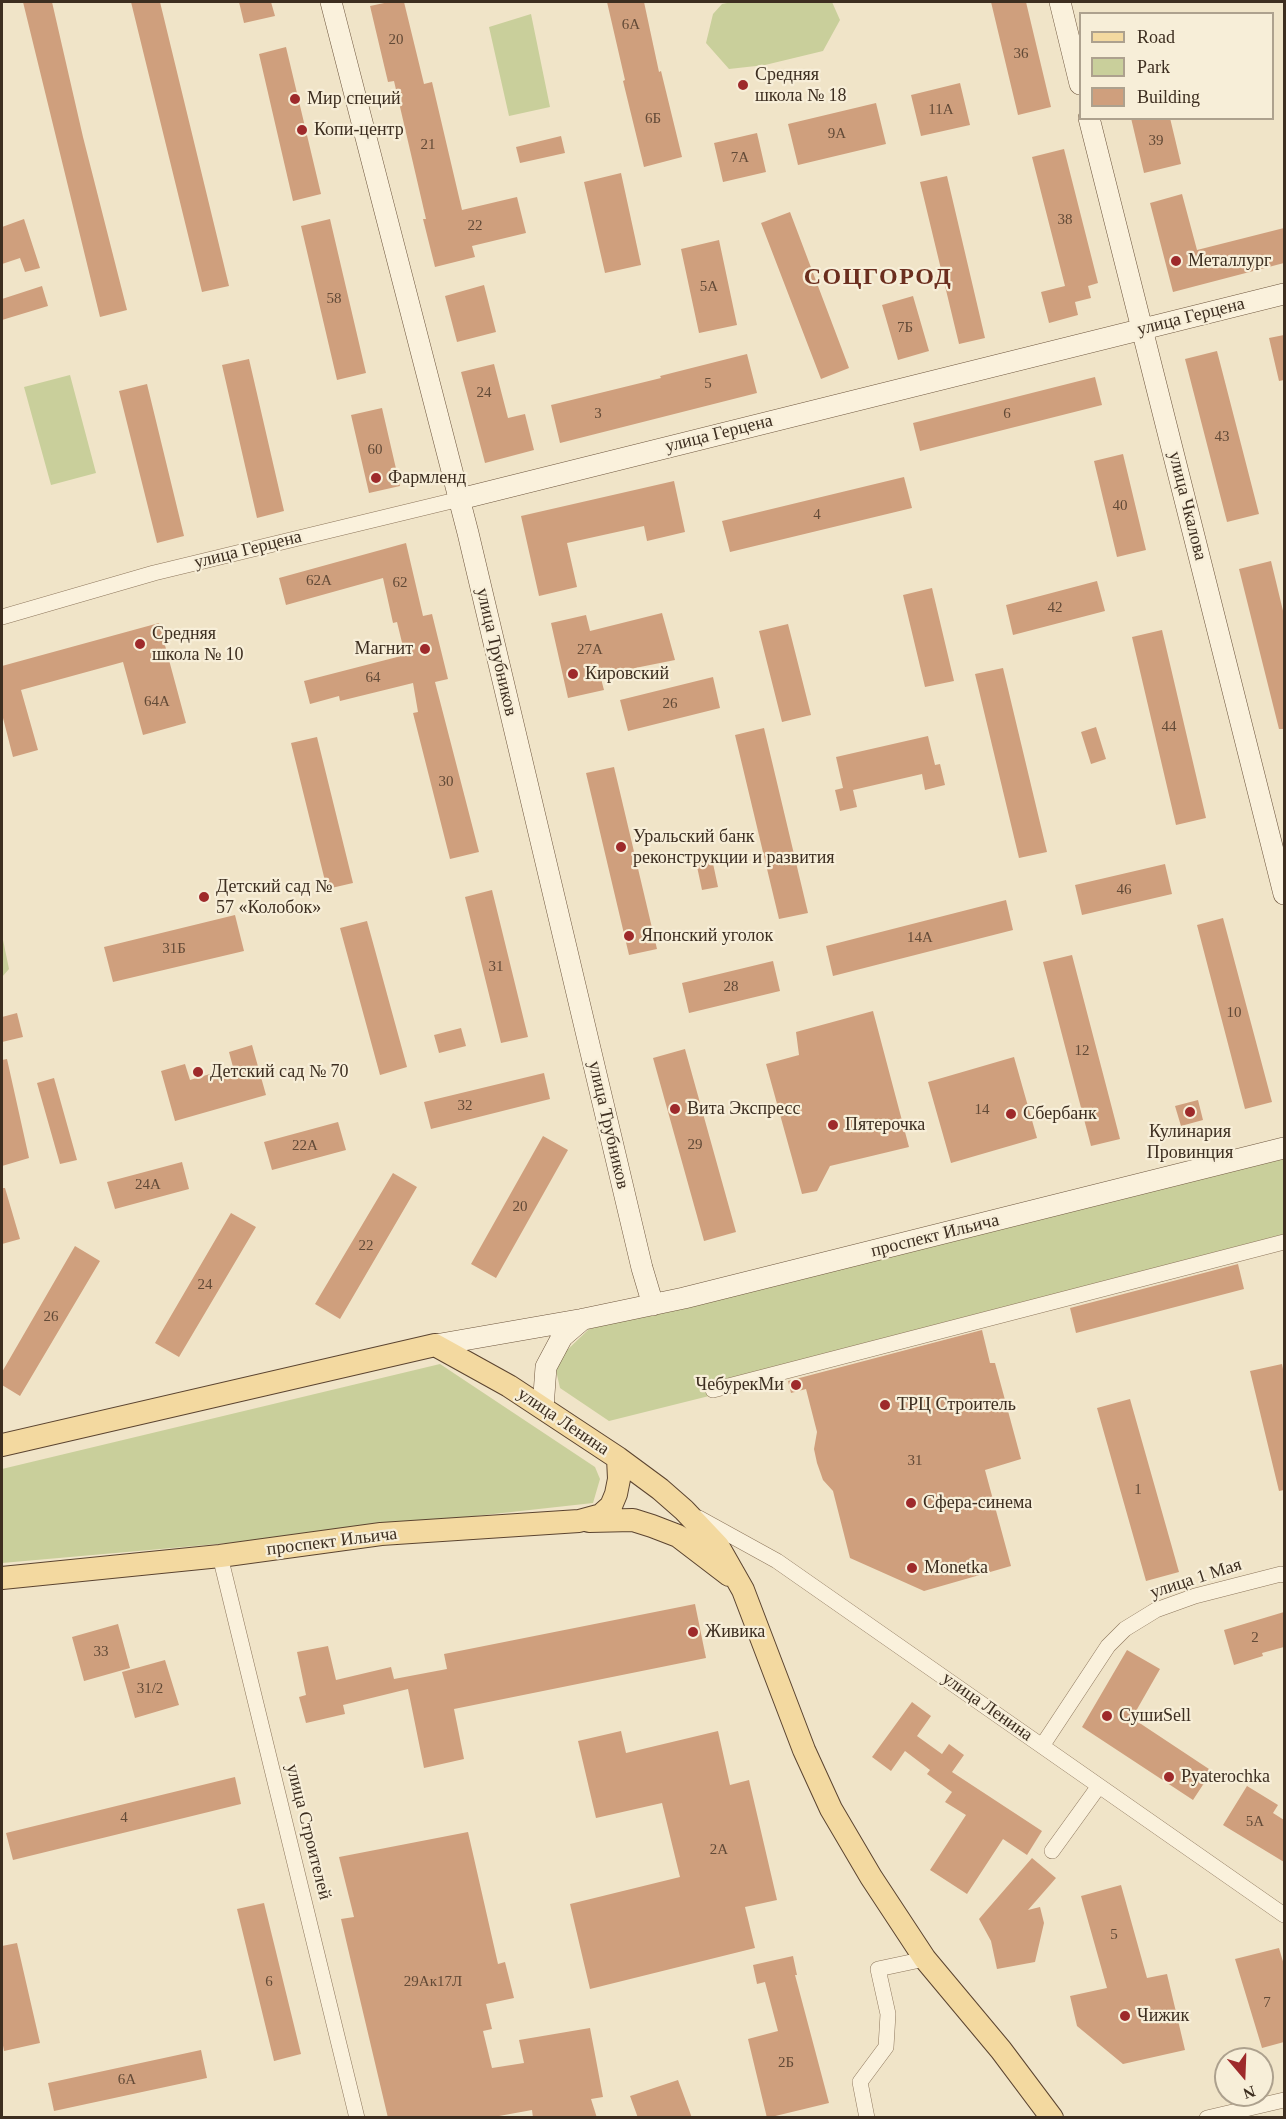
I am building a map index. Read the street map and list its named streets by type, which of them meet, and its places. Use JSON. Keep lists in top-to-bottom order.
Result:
{
  "streets": {
    "main road": ["проспект Ильича", "улица Ленина"],
    "street": [
      "улица Герцена",
      "улица Чкалова",
      "улица Трубников",
      "улица 1 Мая",
      "улица Строителей"
    ]
  },
  "crossings": [
    ["улица Герцена", "улица Чкалова"],
    ["улица Герцена", "улица Трубников"],
    ["улица Трубников", "проспект Ильича"],
    ["проспект Ильича", "улица Ленина"],
    ["проспект Ильича", "улица Строителей"],
    ["улица Ленина", "улица 1 Мая"]
  ],
  "districts": ["СОЦГОРОД"],
  "places": [
    "Средняя школа № 18",
    "Мир специй",
    "Копи-центр",
    "Металлург",
    "Фармленд",
    "Средняя школа № 10",
    "Магнит",
    "Кировский",
    "Уральский банк реконструкции и развития",
    "Детский сад № 57 «Колобок»",
    "Японский уголок",
    "Детский сад № 70",
    "Вита Экспресс",
    "Кулинария Провинция",
    "Сбербанк",
    "Пятерочка",
    "ЧебурекМи",
    "ТРЦ Строитель",
    "Сфера-синема",
    "Monetka",
    "Живика",
    "СушиSell",
    "Pyaterochka",
    "Чижик"
  ],
  "house_numbers": [
    "6А",
    "20",
    "36",
    "11А",
    "6Б",
    "9А",
    "39",
    "21",
    "7А",
    "38",
    "22",
    "5А",
    "58",
    "7Б",
    "5",
    "24",
    "3",
    "6",
    "43",
    "60",
    "40",
    "4",
    "62А",
    "62",
    "42",
    "27А",
    "64",
    "64А",
    "26",
    "44",
    "30",
    "46",
    "14А",
    "31Б",
    "31",
    "28",
    "10",
    "12",
    "32",
    "14",
    "29",
    "22А",
    "24А",
    "20",
    "22",
    "24",
    "26",
    "31",
    "1",
    "2",
    "33",
    "31/2",
    "4",
    "5А",
    "2А",
    "5",
    "6",
    "29Ак17Л",
    "7",
    "2Б",
    "6А"
  ],
  "legend": ["Road", "Park", "Building"],
  "north": "bottom"
}
